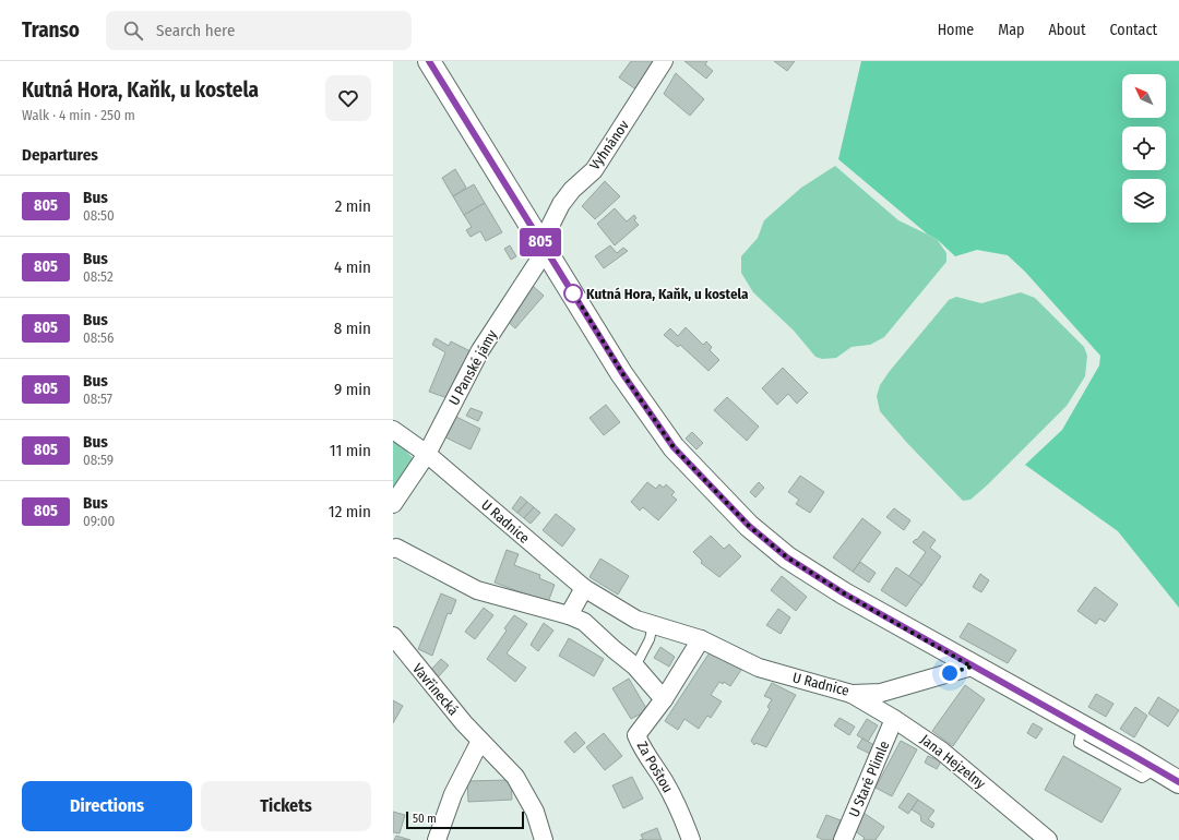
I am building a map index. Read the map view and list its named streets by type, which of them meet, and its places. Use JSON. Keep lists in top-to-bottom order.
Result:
{
  "streets": {
    "street": [
      "Vyhnánov",
      "U Panské jámy",
      "U Radnice",
      "Vavřinecká",
      "Jana Hejzelny",
      "Za Poštou",
      "U Staré Plimle"
    ]
  },
  "crossings": [
    ["Vyhnánov", "U Panské jámy"],
    ["U Panské jámy", "U Radnice"],
    ["U Radnice", "Jana Hejzelny"],
    ["Jana Hejzelny", "U Staré Plimle"]
  ],
  "places": ["Kutná Hora, Kaňk, u kostela"],
  "lines": ["bus line 805"],
  "scale_bar": "50 m",
  "north": "top left",
  "page": {
    "header": "Transo",
    "search": "Search here",
    "nav": [
      "Home",
      "Map",
      "About",
      "Contact"
    ],
    "heading": [
      ["Kutná Hora, Kaňk, u kostela", "Walk · 4 min · 250 m"],
      "Departures"
    ],
    "on_map": "805",
    "list": [
      {
        "mark": "805",
        "name": "Bus",
        "note": "08:50",
        "value": "2 min"
      },
      {
        "mark": "805",
        "name": "Bus",
        "note": "08:52",
        "value": "4 min"
      },
      {
        "mark": "805",
        "name": "Bus",
        "note": "08:56",
        "value": "8 min"
      },
      {
        "mark": "805",
        "name": "Bus",
        "note": "08:57",
        "value": "9 min"
      },
      {
        "mark": "805",
        "name": "Bus",
        "note": "08:59",
        "value": "11 min"
      },
      {
        "mark": "805",
        "name": "Bus",
        "note": "09:00",
        "value": "12 min"
      }
    ],
    "buttons": ["Directions", "Tickets"],
    "scale": "50 m"
  }
}
